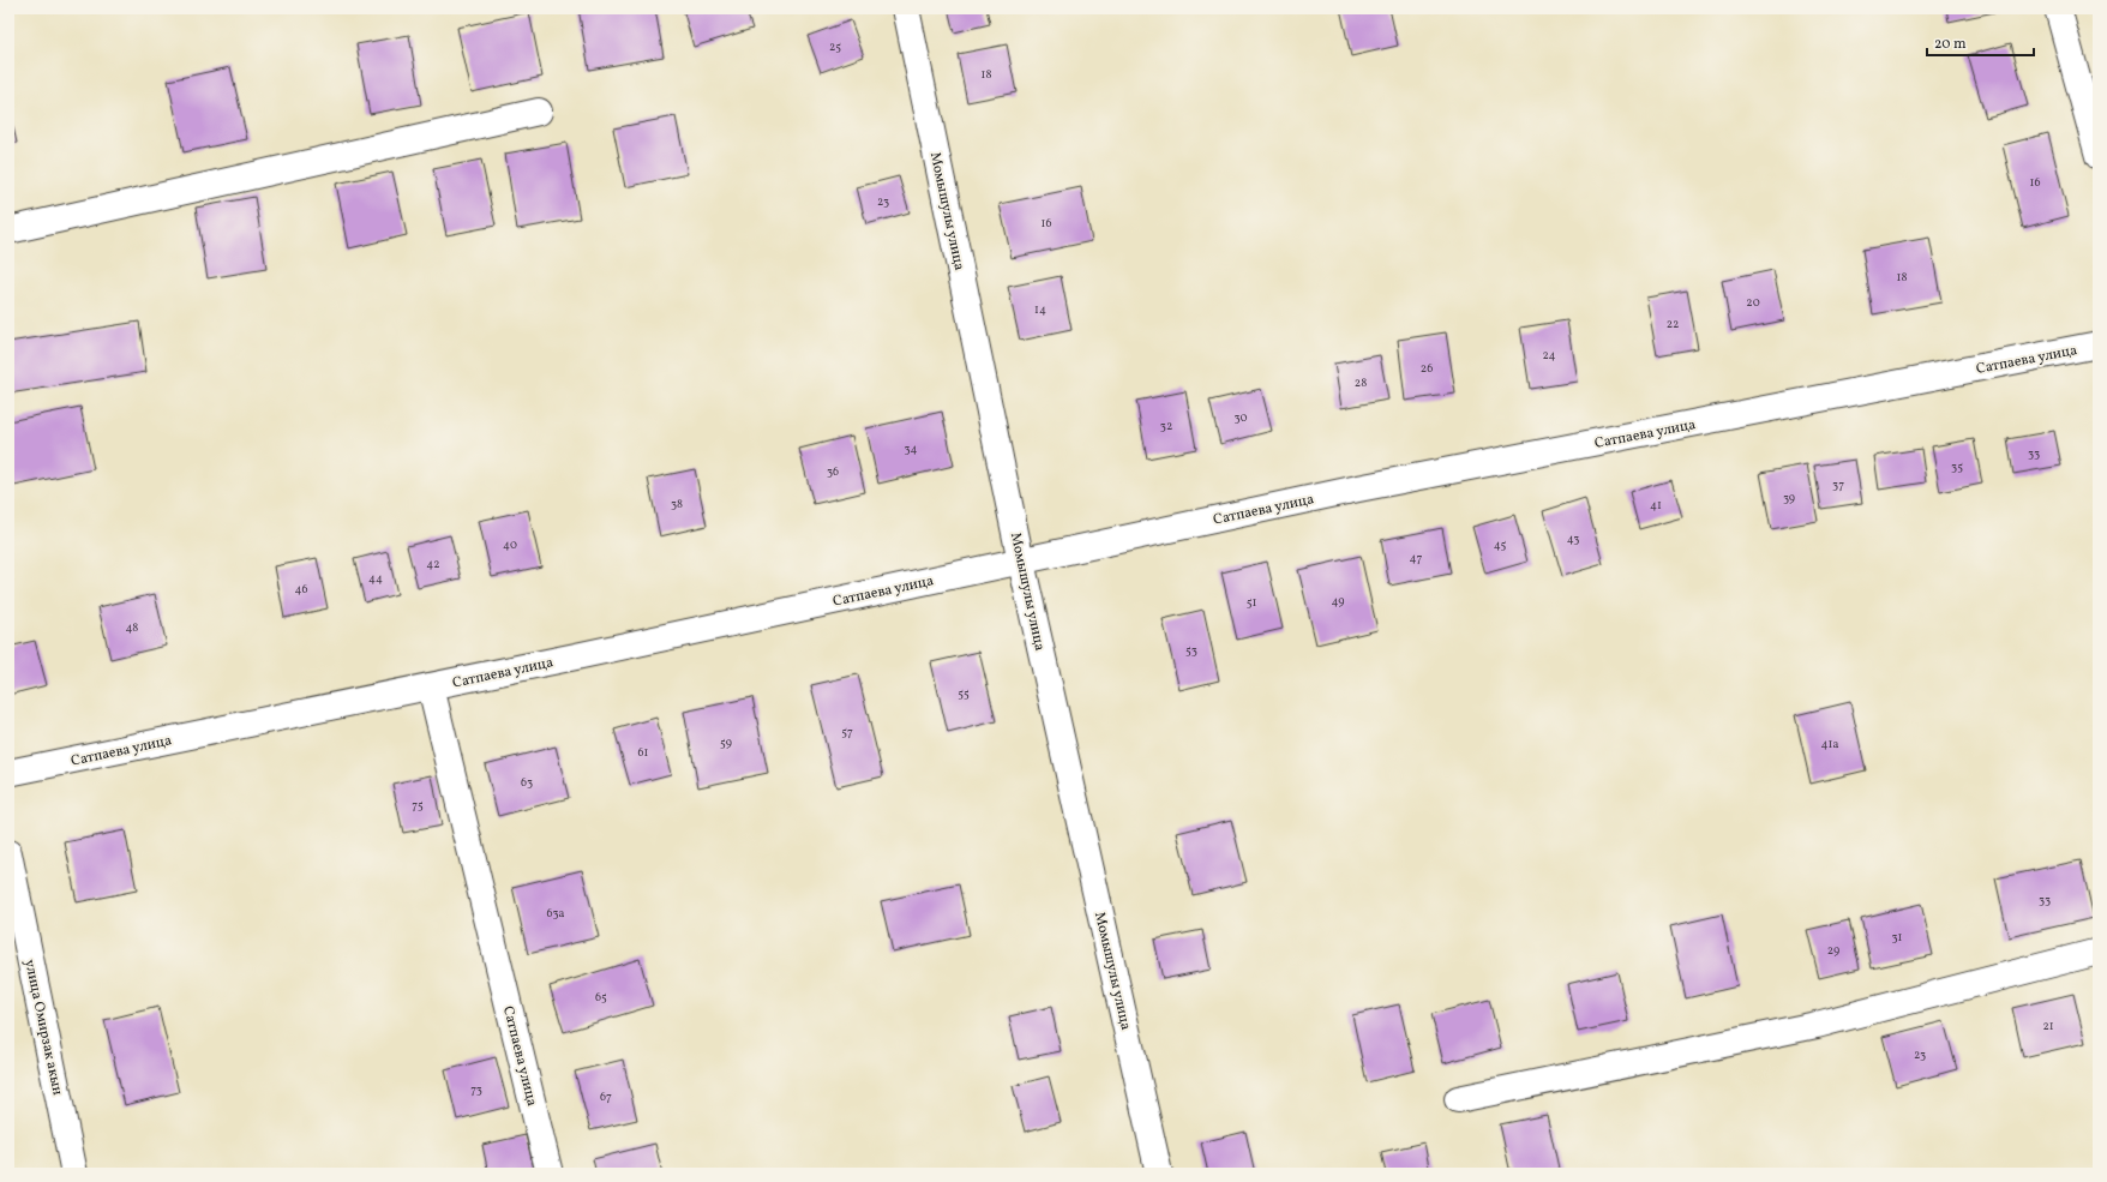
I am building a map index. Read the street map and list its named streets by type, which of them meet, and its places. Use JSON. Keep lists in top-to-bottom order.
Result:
{
  "streets": {
    "street": ["Момышулы улица", "Сатпаева улица", "улица Омирзак акын"]
  },
  "crossings": [
    ["Момышулы улица", "Сатпаева улица"]
  ],
  "house_numbers": [
    "25",
    "18",
    "16",
    "23",
    "16",
    "18",
    "20",
    "14",
    "22",
    "24",
    "26",
    "28",
    "30",
    "32",
    "34",
    "33",
    "35",
    "36",
    "37",
    "39",
    "38",
    "41",
    "43",
    "40",
    "45",
    "47",
    "42",
    "44",
    "46",
    "49",
    "51",
    "48",
    "53",
    "55",
    "57",
    "59",
    "41а",
    "61",
    "63",
    "75",
    "33",
    "63а",
    "31",
    "29",
    "65",
    "21",
    "23",
    "73",
    "67"
  ],
  "scale_bar": "20 m"
}
